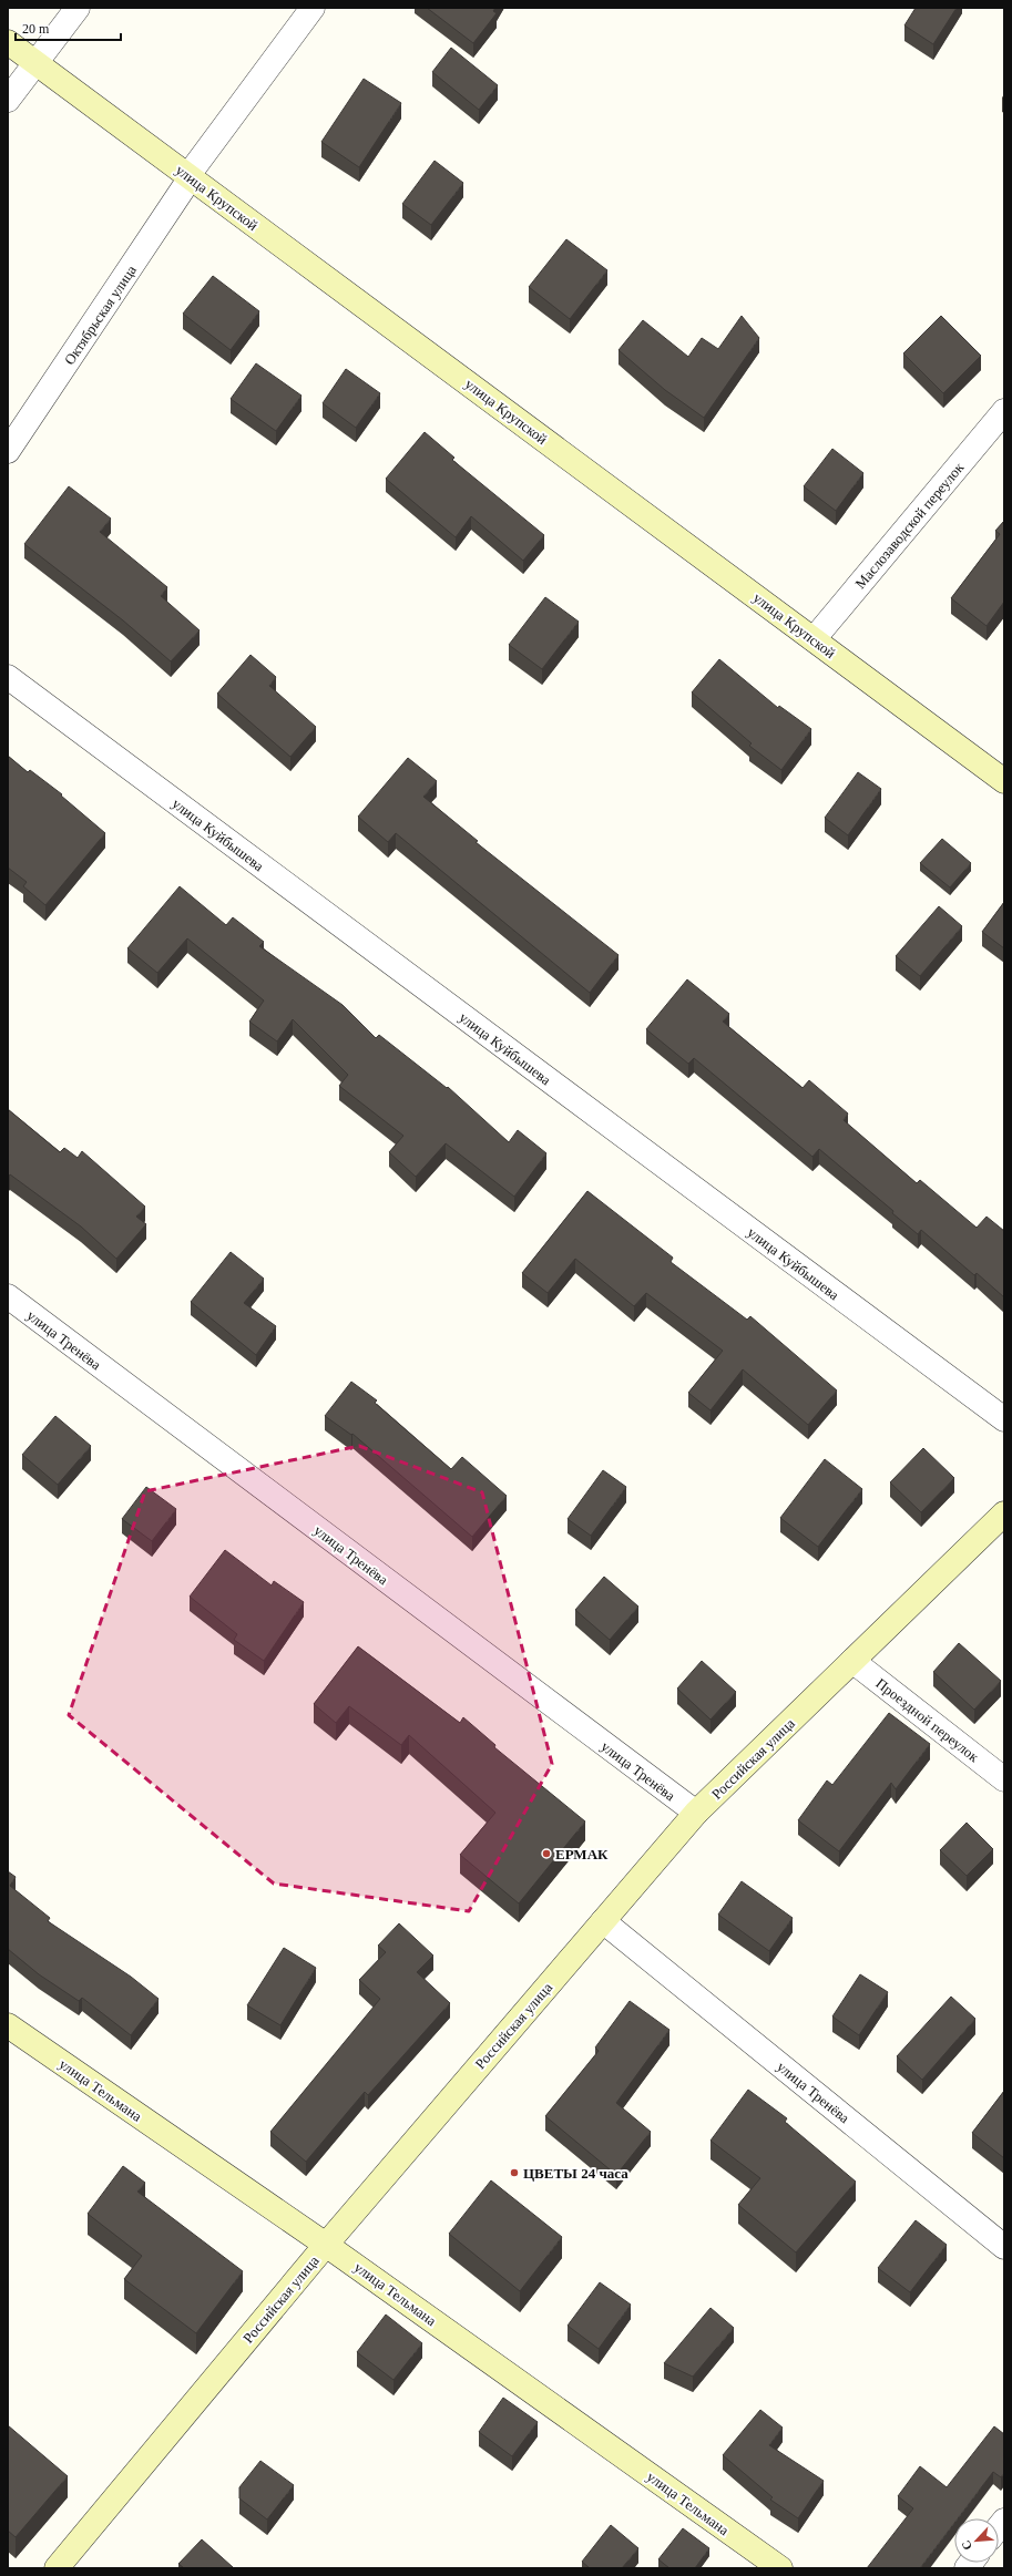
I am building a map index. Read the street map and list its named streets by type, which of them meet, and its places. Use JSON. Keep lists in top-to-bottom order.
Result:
{
  "streets": {
    "street": [
      "улица Крупской",
      "Октябрьская улица",
      "Маслозаводской переулок",
      "улица Куйбышева",
      "улица Тренёва",
      "Проездной переулок",
      "Российская улица",
      "улица Тельмана"
    ]
  },
  "crossings": [
    ["улица Крупской", "Октябрьская улица"],
    ["улица Крупской", "Маслозаводской переулок"],
    ["улица Тренёва", "Российская улица"],
    ["Проездной переулок", "Российская улица"],
    ["Российская улица", "улица Тельмана"]
  ],
  "places": ["ЕРМАК", "ЦВЕТЫ 24 часа"],
  "scale_bar": "20 m",
  "north": "bottom left"
}
